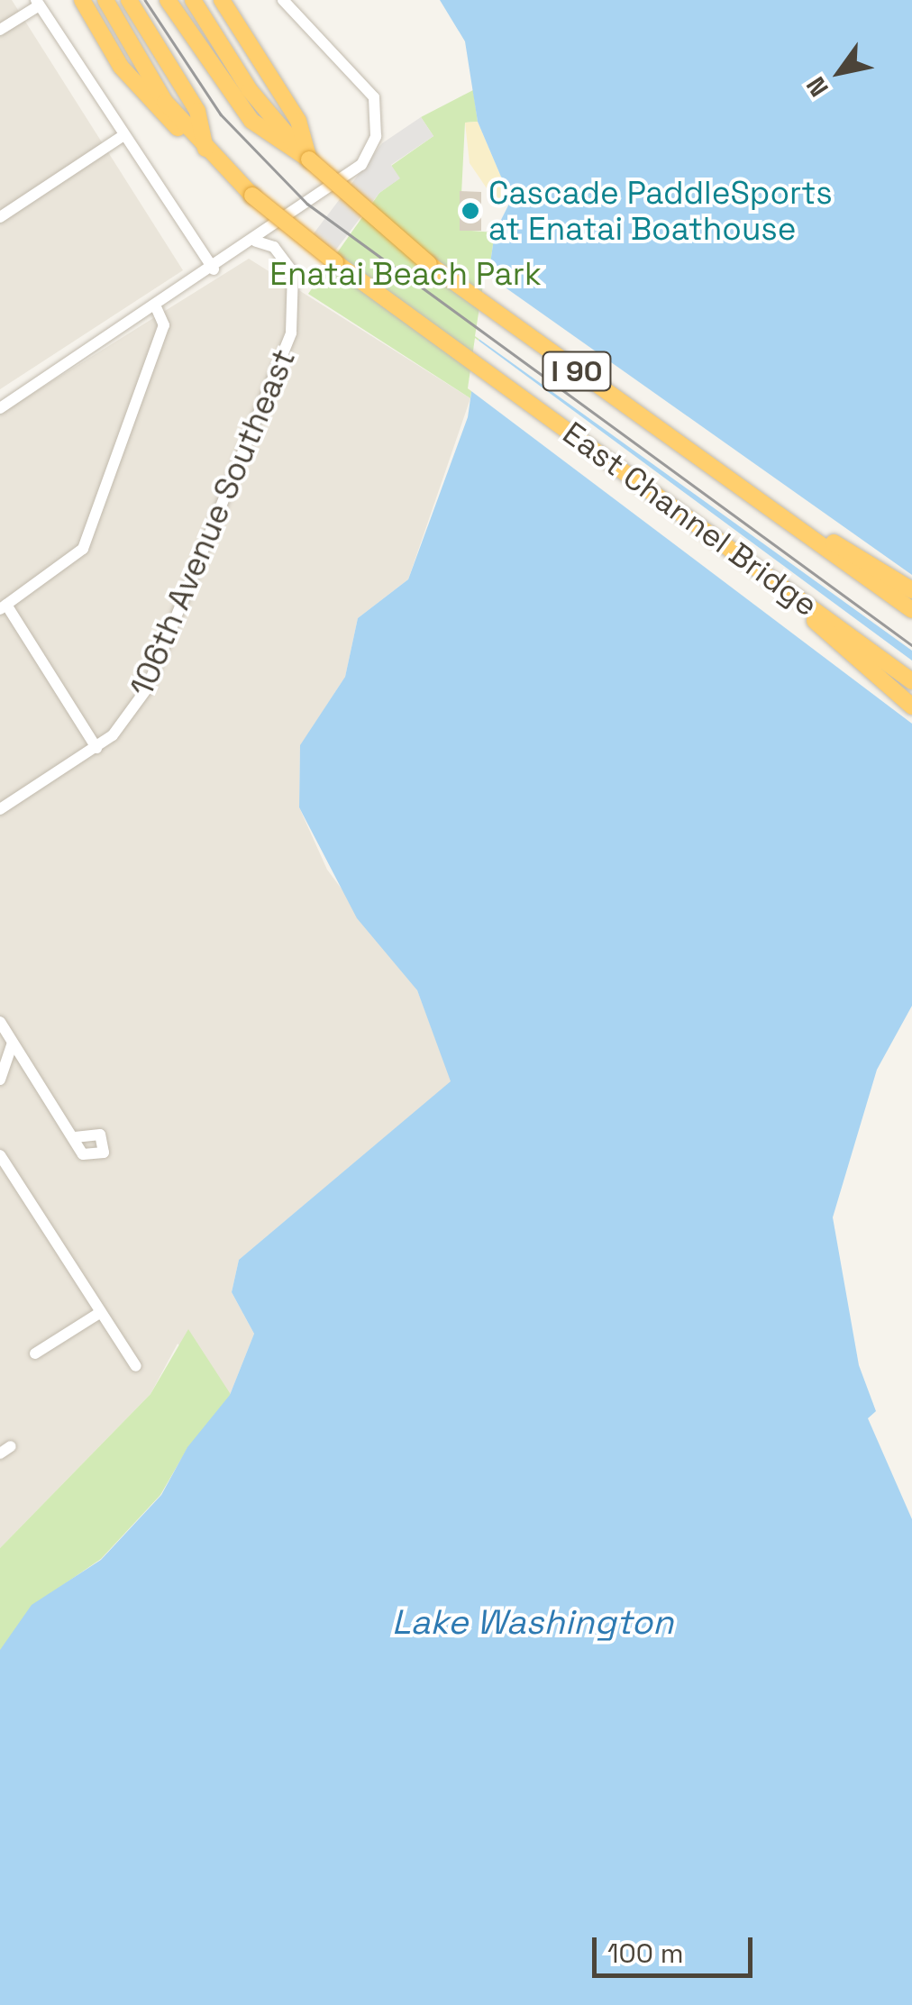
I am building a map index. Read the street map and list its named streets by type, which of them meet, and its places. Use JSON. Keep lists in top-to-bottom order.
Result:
{
  "streets": {
    "highway": ["I 90", "East Channel Bridge"],
    "street": ["106th Avenue Southeast"]
  },
  "crossings": [
    ["I 90", "East Channel Bridge"]
  ],
  "water": ["Lake Washington"],
  "parks": ["Enatai Beach Park"],
  "places": ["Cascade PaddleSports at Enatai Boathouse"],
  "scale_bar": "100 m",
  "north": "bottom left"
}
